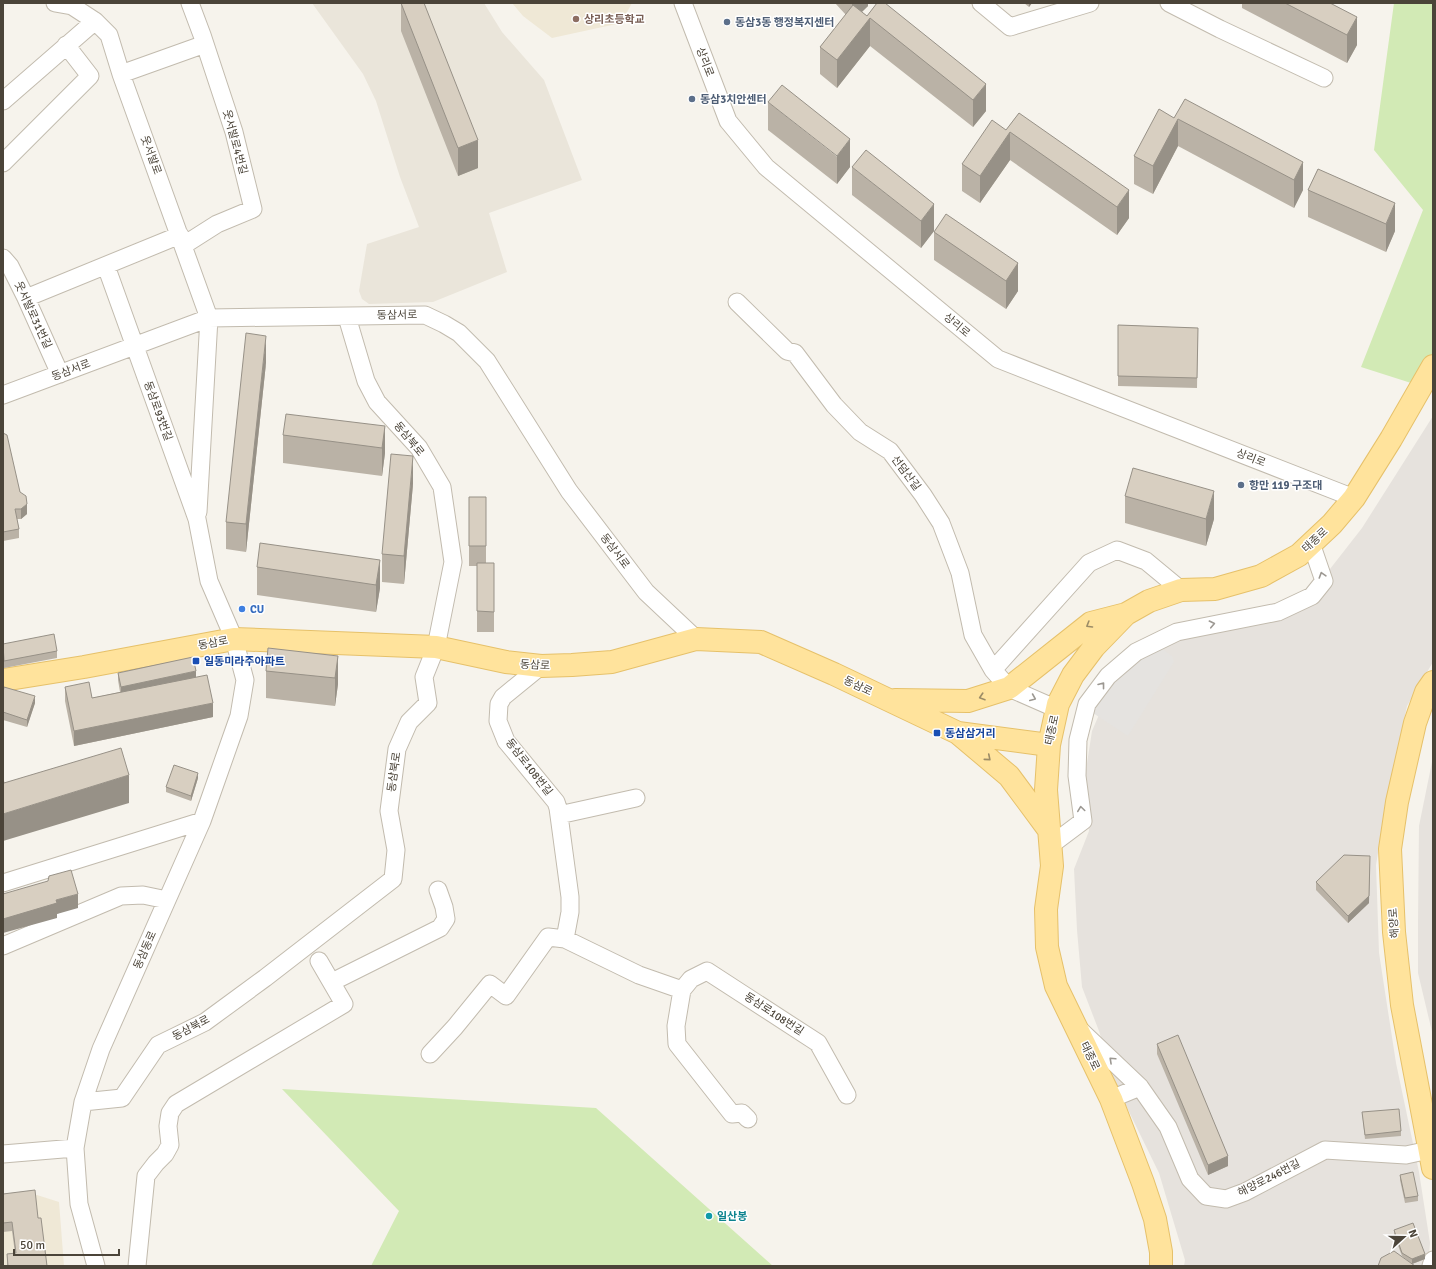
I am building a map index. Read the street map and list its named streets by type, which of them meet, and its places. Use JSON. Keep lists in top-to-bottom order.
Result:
{
  "streets": {
    "main road": ["태종로", "동삼로", "해양로"],
    "street": [
      "상리로",
      "웃서발로4번길",
      "웃서발로",
      "웃서발로31번길",
      "동삼서로",
      "동삼로93번길",
      "동삼북로",
      "선덤산길",
      "동삼로108번길",
      "동삼동로",
      "해양로246번길"
    ]
  },
  "crossings": [
    ["상리로", "태종로"],
    ["웃서발로4번길", "웃서발로"],
    ["웃서발로", "동삼서로"],
    ["웃서발로31번길", "동삼서로"],
    ["동삼서로", "동삼로93번길"],
    ["동삼서로", "동삼북로"],
    ["동삼서로", "동삼로"],
    ["동삼로93번길", "동삼로"],
    ["동삼로93번길", "동삼동로"],
    ["동삼북로", "동삼로"],
    ["동삼북로", "동삼동로"],
    ["태종로", "동삼로"],
    ["태종로", "해양로246번길"],
    ["동삼로", "동삼로108번길"],
    ["동삼로", "동삼동로"],
    ["해양로", "해양로246번길"]
  ],
  "places": {
    "other": [
      "상리초등학교",
      "동삼3동 행정복지센터",
      "동삼3치안센터",
      "항만 119 구조대",
      "CU",
      "일산봉"
    ],
    "transit": ["일동미라주아파트", "동삼삼거리"]
  },
  "scale_bar": "50 m",
  "north": "right"
}
